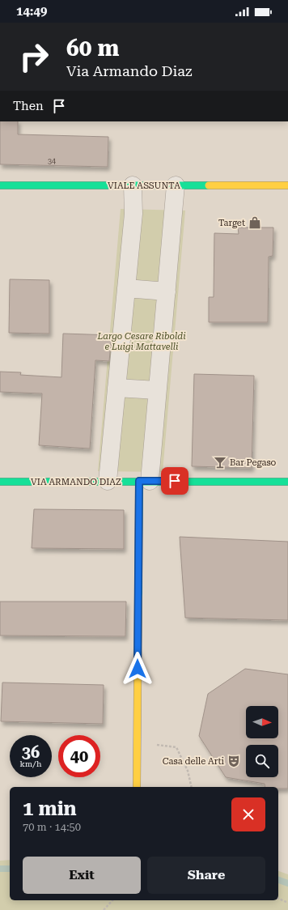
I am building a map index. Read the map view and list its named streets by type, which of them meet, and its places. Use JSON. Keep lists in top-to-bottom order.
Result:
{
  "streets": {
    "street": ["VIALE ASSUNTA", "VIA ARMANDO DIAZ"]
  },
  "parks": ["Largo Cesare Riboldi e Luigi Mattavelli"],
  "places": {
    "shop": ["Target"],
    "bar": ["Bar Pegaso"],
    "theatre": ["Casa delle Arti"]
  },
  "house_numbers": ["34"],
  "north": "right",
  "page": {
    "status": "14:49",
    "turn": ["60 m", "Via Armando Diaz"],
    "then": "Then",
    "speed": "36 km/h",
    "limit": "40",
    "heading": ["1 min", "70 m · 14:50"],
    "buttons": ["Exit", "Share"]
  }
}
